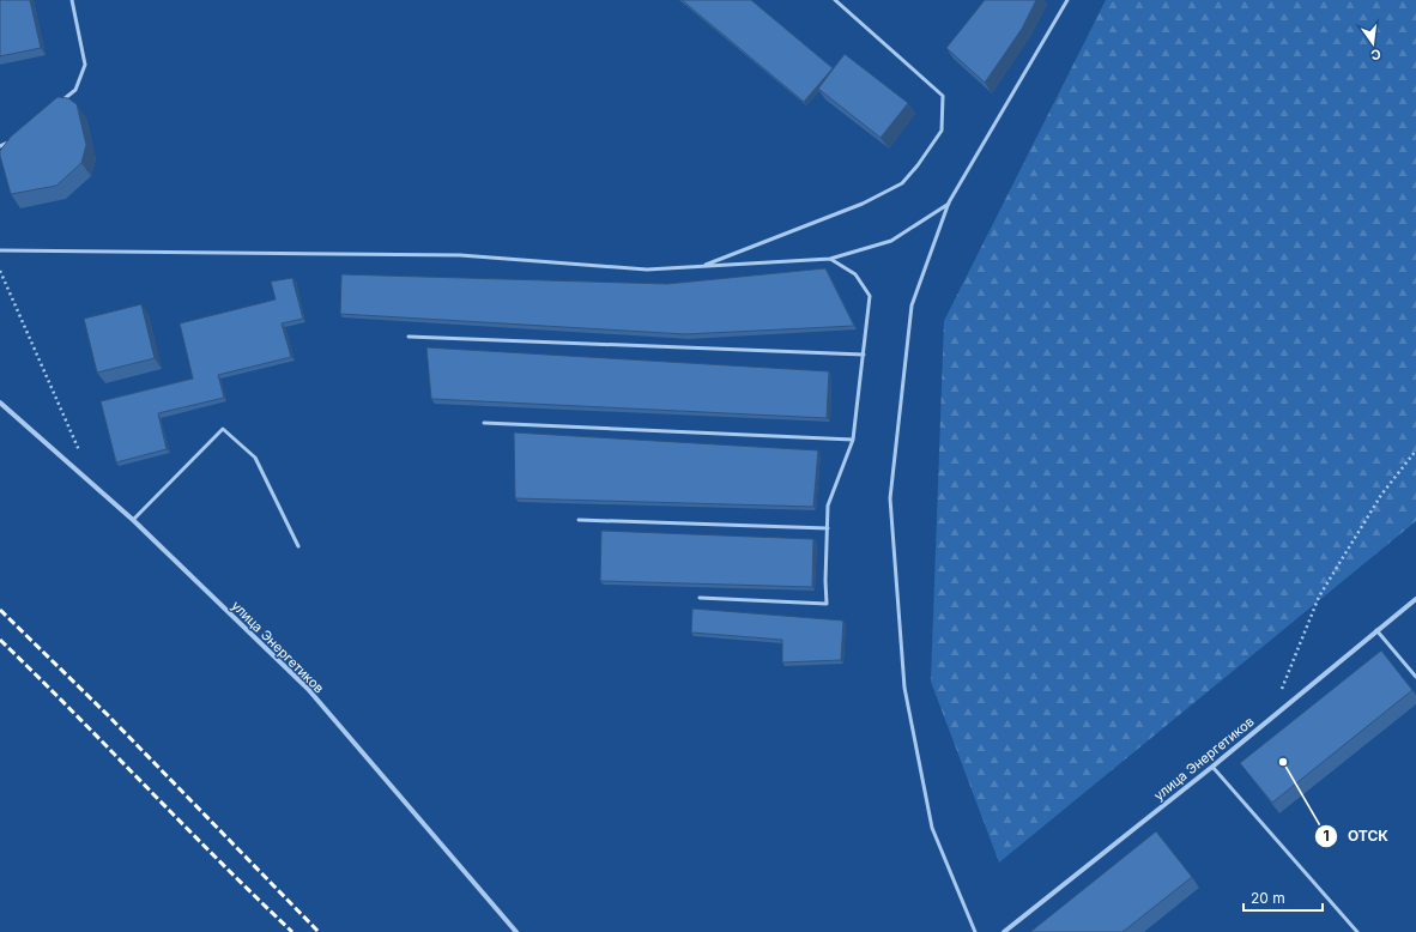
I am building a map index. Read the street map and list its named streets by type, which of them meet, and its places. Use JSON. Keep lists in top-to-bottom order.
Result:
{
  "streets": {
    "street": ["улица Энергетиков"]
  },
  "places": ["ОТСК"],
  "scale_bar": "20 m",
  "north": "bottom"
}
